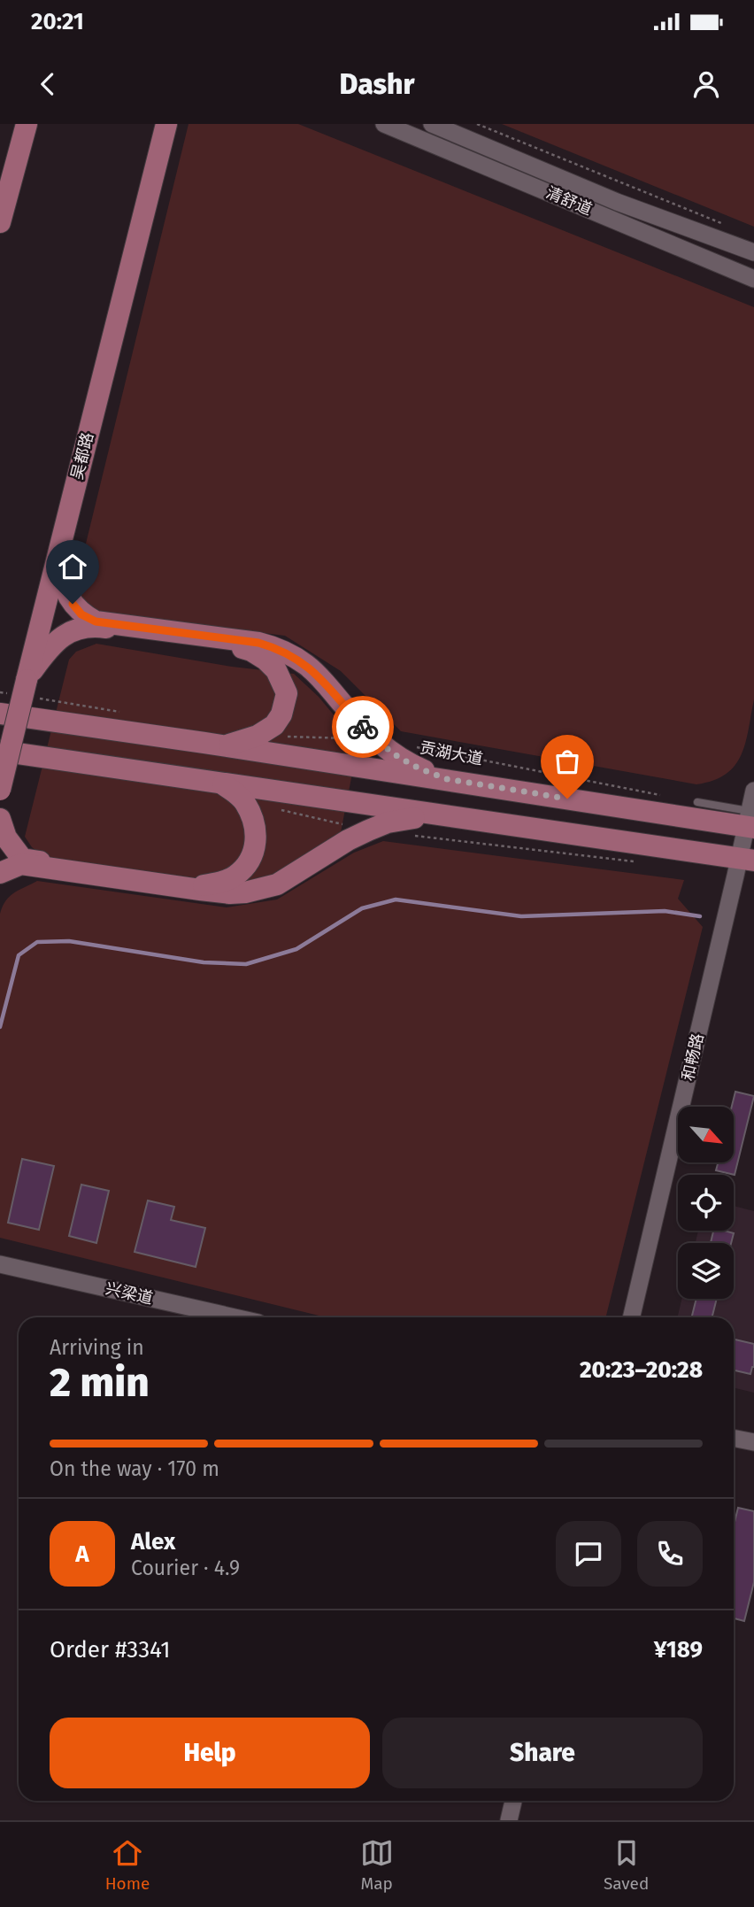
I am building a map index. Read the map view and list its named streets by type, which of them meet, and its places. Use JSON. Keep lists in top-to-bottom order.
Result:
{
  "streets": {
    "main road": ["吴都路", "贡湖大道"],
    "street": ["清舒道", "和畅路", "兴梁道"]
  },
  "crossings": [
    ["贡湖大道", "和畅路"]
  ],
  "north": "bottom right",
  "page": {
    "status": "20:21",
    "header": "Dashr",
    "heading": ["2 min", "Arriving in", "20:23–20:28"],
    "panel": [
      "Alex",
      "Courier · 4.9",
      "Order #3341",
      "¥189"
    ],
    "bar": "On the way · 170 m",
    "round": "A",
    "buttons": ["Help", "Share"],
    "tabs": ["Home", "Map", "Saved"]
  }
}
